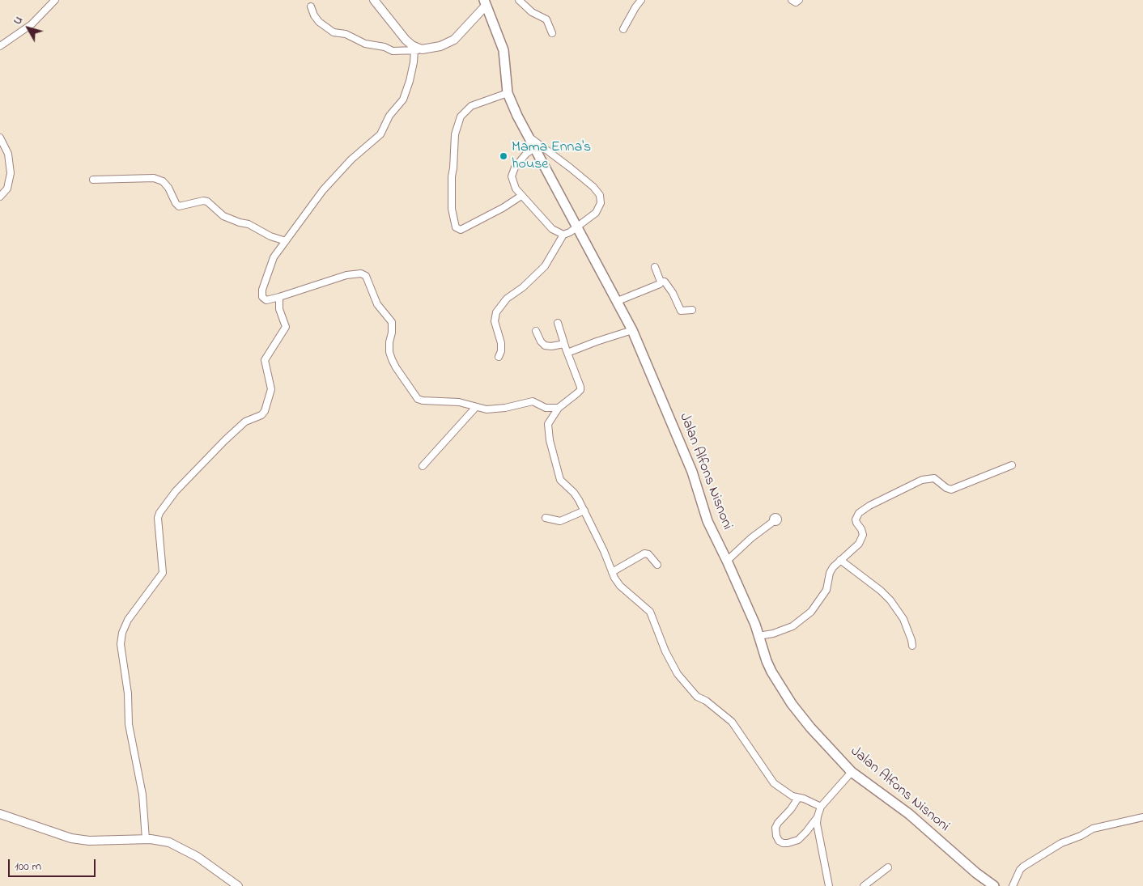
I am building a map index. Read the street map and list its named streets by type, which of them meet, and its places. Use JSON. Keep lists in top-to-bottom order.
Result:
{
  "streets": {
    "main road": ["Jalan Alfons Nisnoni"]
  },
  "places": ["Mama Enna's house"],
  "scale_bar": "100 m",
  "north": "top left"
}
